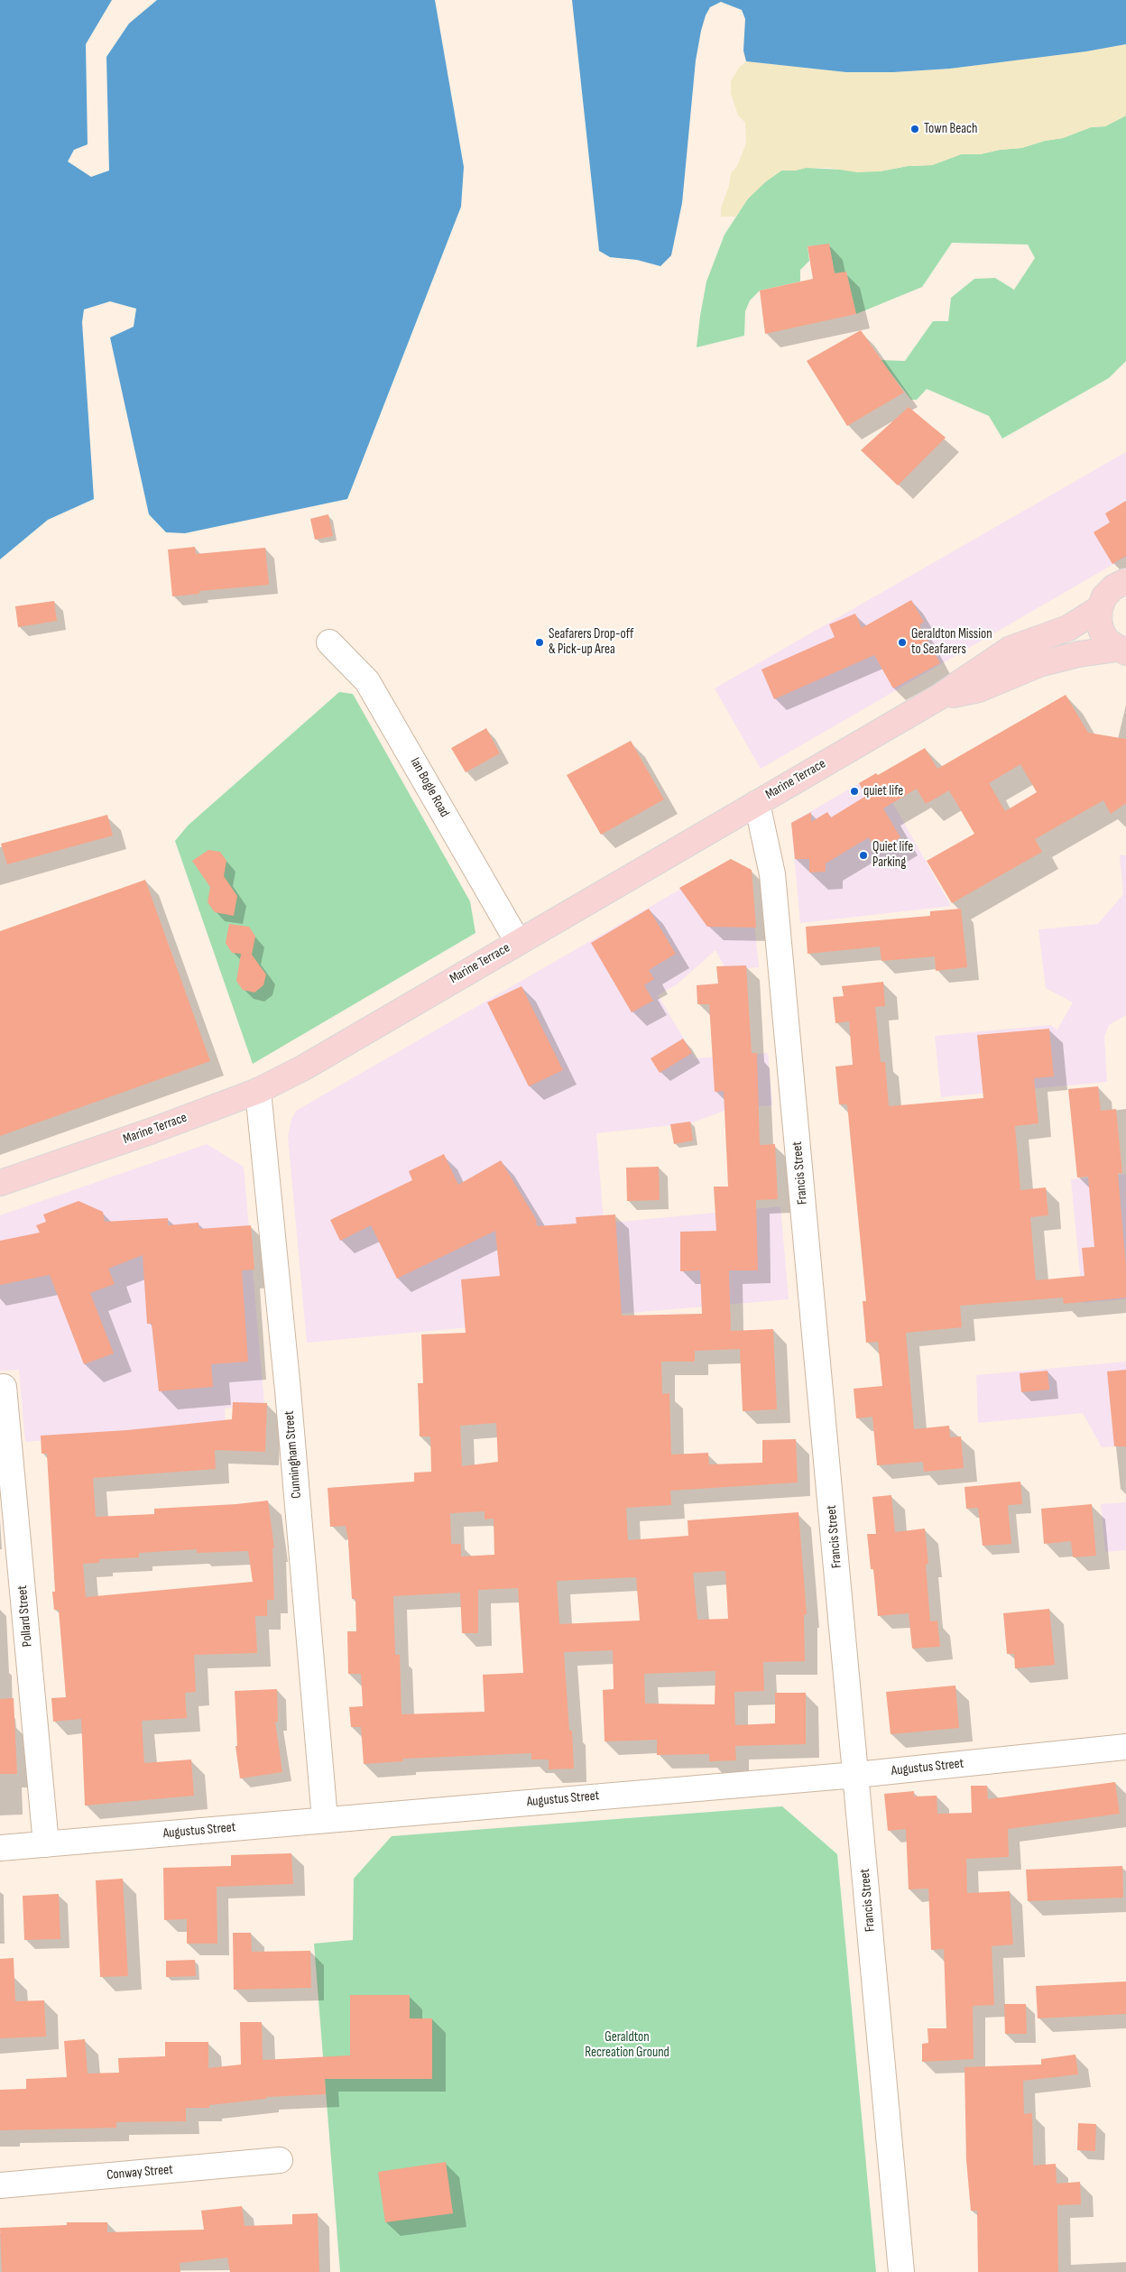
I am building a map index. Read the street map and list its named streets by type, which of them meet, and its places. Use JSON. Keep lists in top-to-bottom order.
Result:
{
  "streets": {
    "main road": ["Marine Terrace"],
    "street": [
      "Ian Bogle Road",
      "Francis Street",
      "Cunningham Street",
      "Pollard Street",
      "Augustus Street",
      "Conway Street"
    ]
  },
  "crossings": [
    ["Marine Terrace", "Ian Bogle Road"],
    ["Marine Terrace", "Francis Street"],
    ["Marine Terrace", "Cunningham Street"],
    ["Francis Street", "Augustus Street"],
    ["Cunningham Street", "Augustus Street"],
    ["Pollard Street", "Augustus Street"]
  ],
  "parks": ["Geraldton Recreation Ground"],
  "places": [
    "Town Beach",
    "Seafarers Drop-off & Pick-up Area",
    "Geraldton Mission to Seafarers",
    "quiet life",
    "Quiet life Parking"
  ]
}
